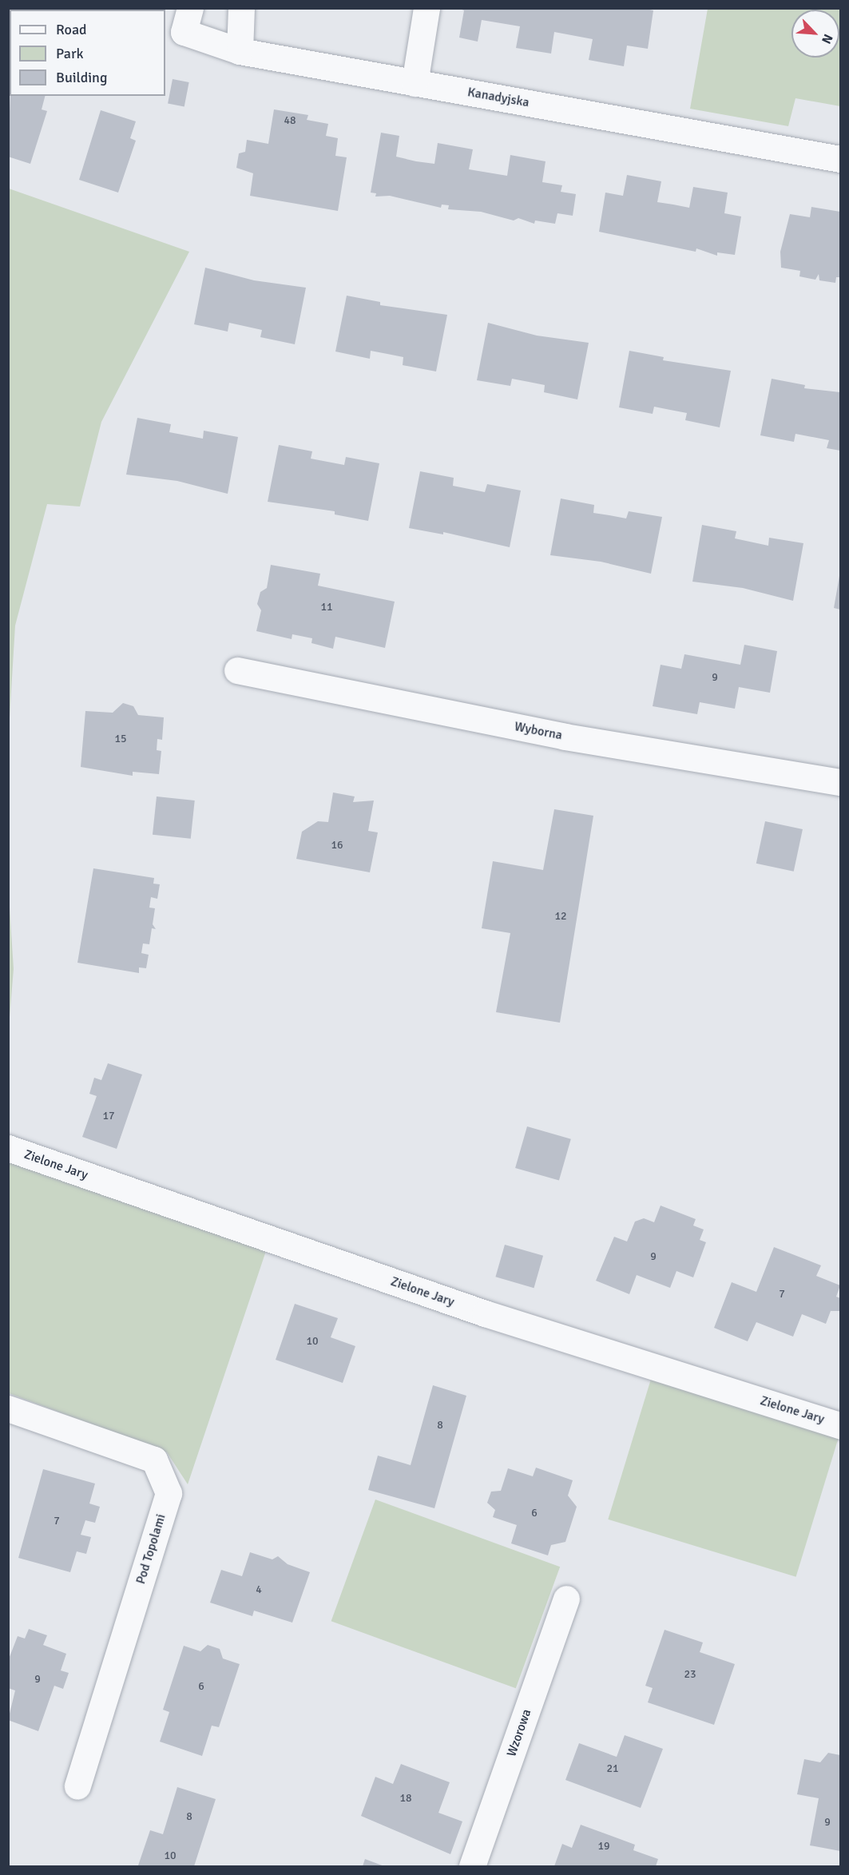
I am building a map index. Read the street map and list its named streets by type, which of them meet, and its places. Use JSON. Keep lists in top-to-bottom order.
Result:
{
  "streets": {
    "street": [
      "Kanadyjska",
      "Wyborna",
      "Zielone Jary",
      "Pod Topolami",
      "Wzorowa"
    ]
  },
  "house_numbers": [
    "48",
    "11",
    "9",
    "15",
    "16",
    "12",
    "17",
    "9",
    "7",
    "10",
    "8",
    "6",
    "7",
    "4",
    "23",
    "9",
    "6",
    "21",
    "18",
    "8",
    "9",
    "19",
    "10"
  ],
  "legend": ["Road", "Park", "Building"],
  "north": "bottom right"
}
